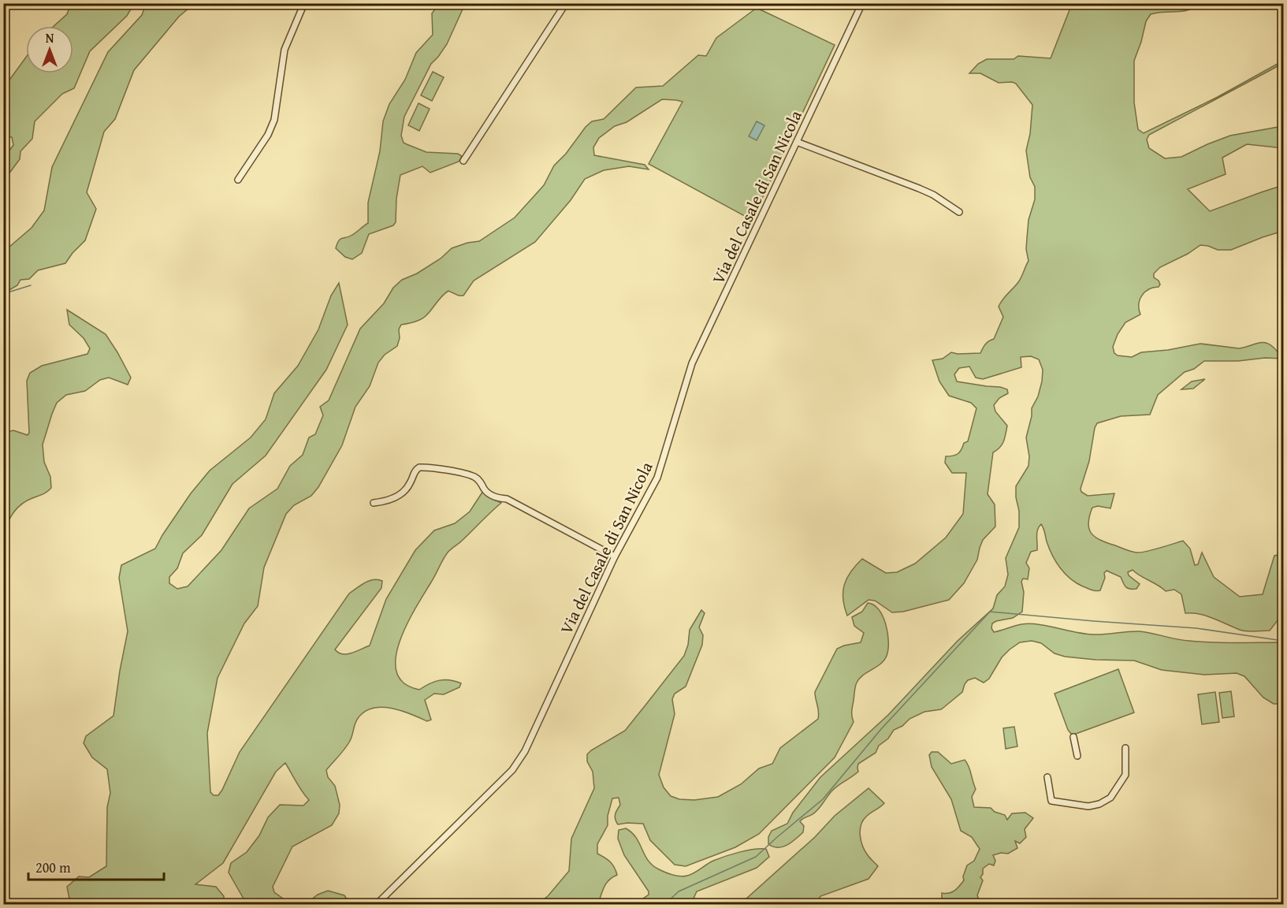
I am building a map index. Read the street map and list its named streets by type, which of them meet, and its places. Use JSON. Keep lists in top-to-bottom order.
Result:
{
  "streets": {
    "street": ["Via del Casale di San Nicola"]
  },
  "scale_bar": "200 m",
  "north": "top"
}
